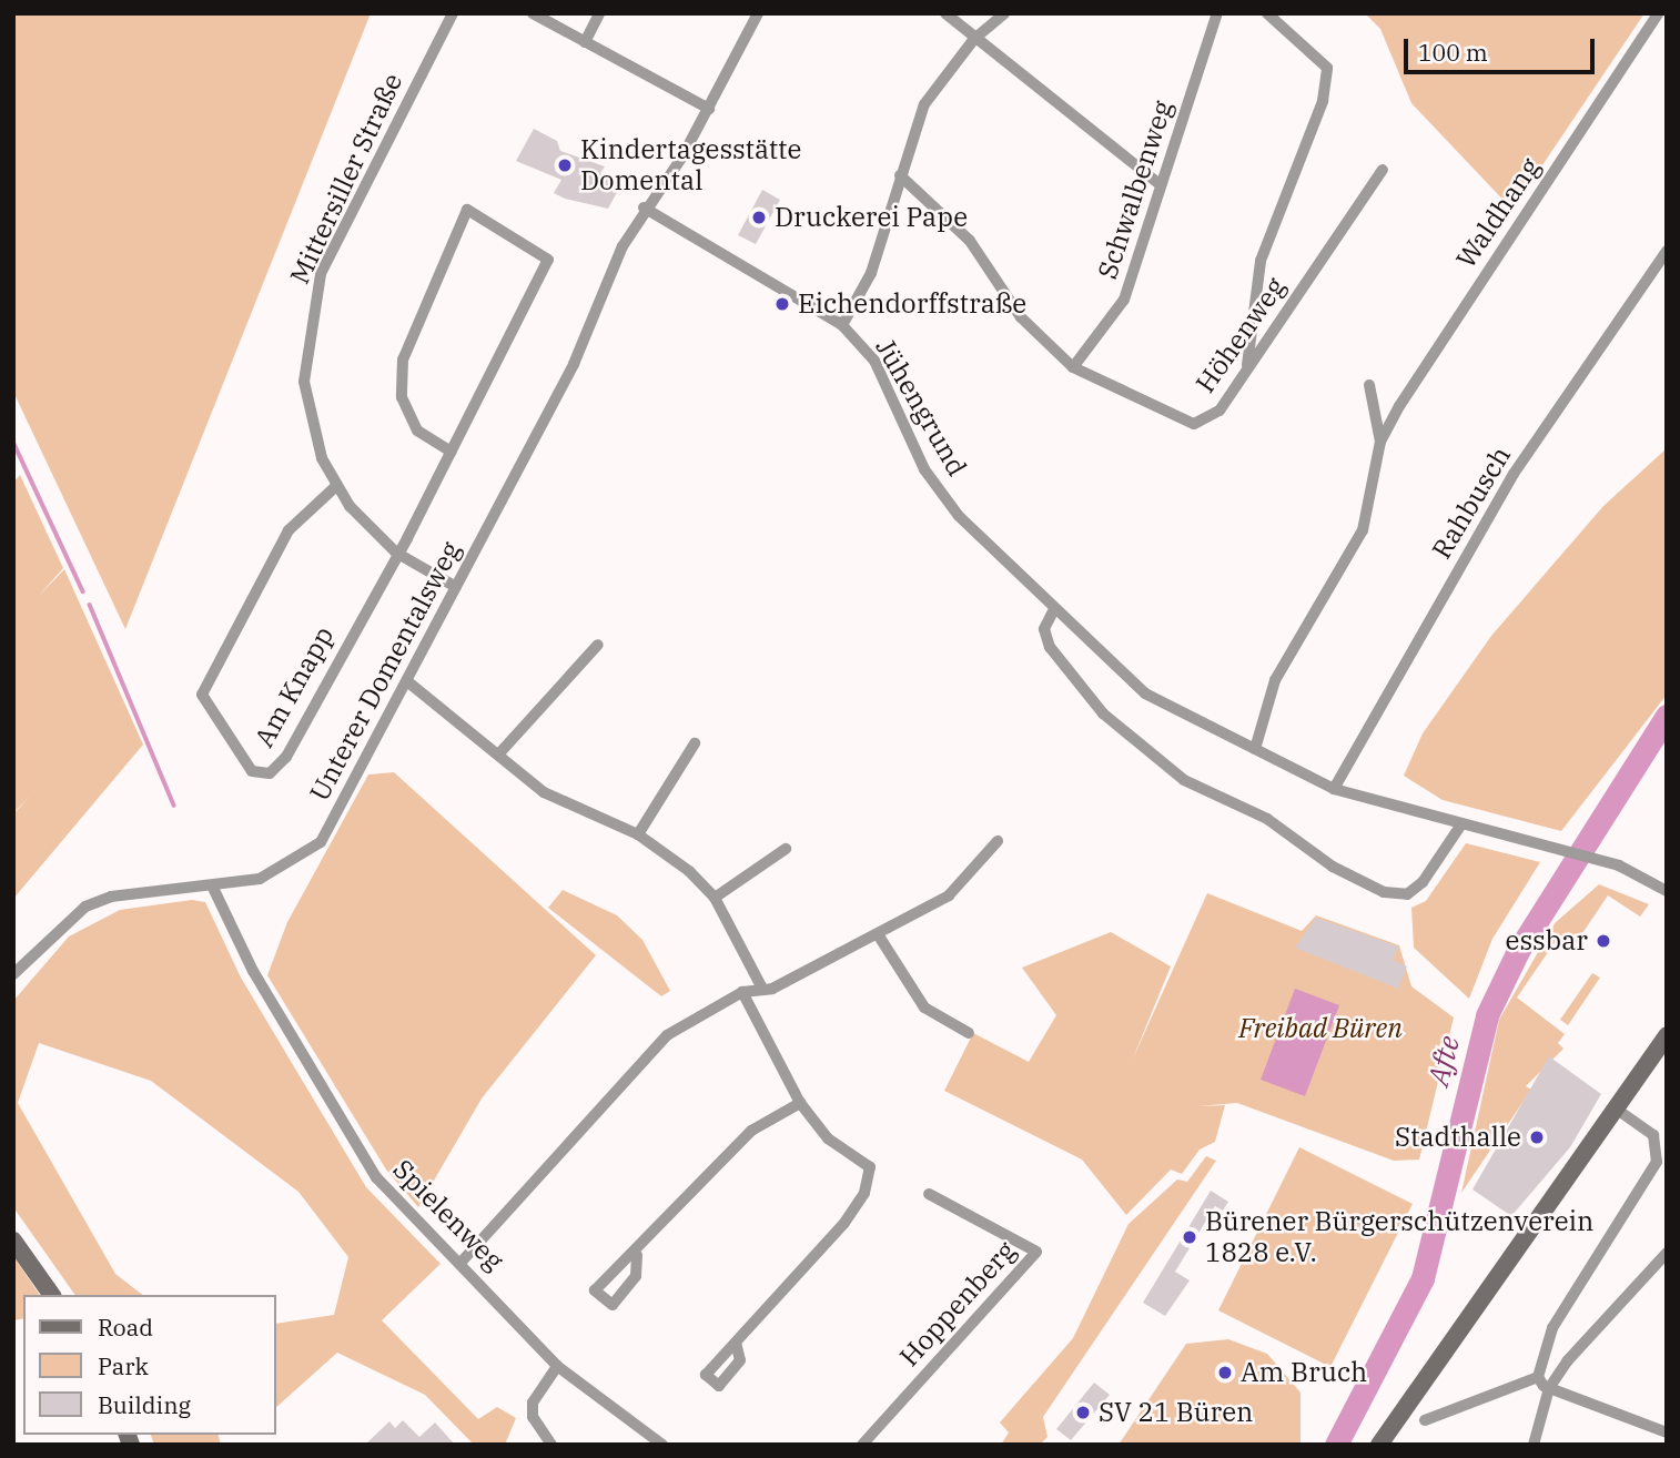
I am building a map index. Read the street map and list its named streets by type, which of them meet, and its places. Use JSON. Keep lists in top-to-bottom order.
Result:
{
  "streets": {
    "street": [
      "Mittersiller Straße",
      "Schwalbenweg",
      "Waldhang",
      "Höhenweg",
      "Jühengrund",
      "Rahbusch",
      "Unterer Domentalsweg",
      "Am Knapp",
      "Spielenweg",
      "Hoppenberg"
    ]
  },
  "crossings": [
    ["Mittersiller Straße", "Unterer Domentalsweg"],
    ["Mittersiller Straße", "Am Knapp"],
    ["Schwalbenweg", "Höhenweg"],
    ["Waldhang", "Jühengrund"],
    ["Jühengrund", "Rahbusch"],
    ["Jühengrund", "Unterer Domentalsweg"],
    ["Unterer Domentalsweg", "Spielenweg"]
  ],
  "water": ["Afte"],
  "parks": ["Freibad Büren"],
  "places": [
    "Kindertagesstätte Domental",
    "Druckerei Pape",
    "Eichendorffstraße",
    "essbar",
    "Stadthalle",
    "Bürener Bürgerschützenverein 1828 e.V.",
    "Am Bruch",
    "SV 21 Büren"
  ],
  "legend": ["Road", "Park", "Building"],
  "scale_bar": "100 m"
}
